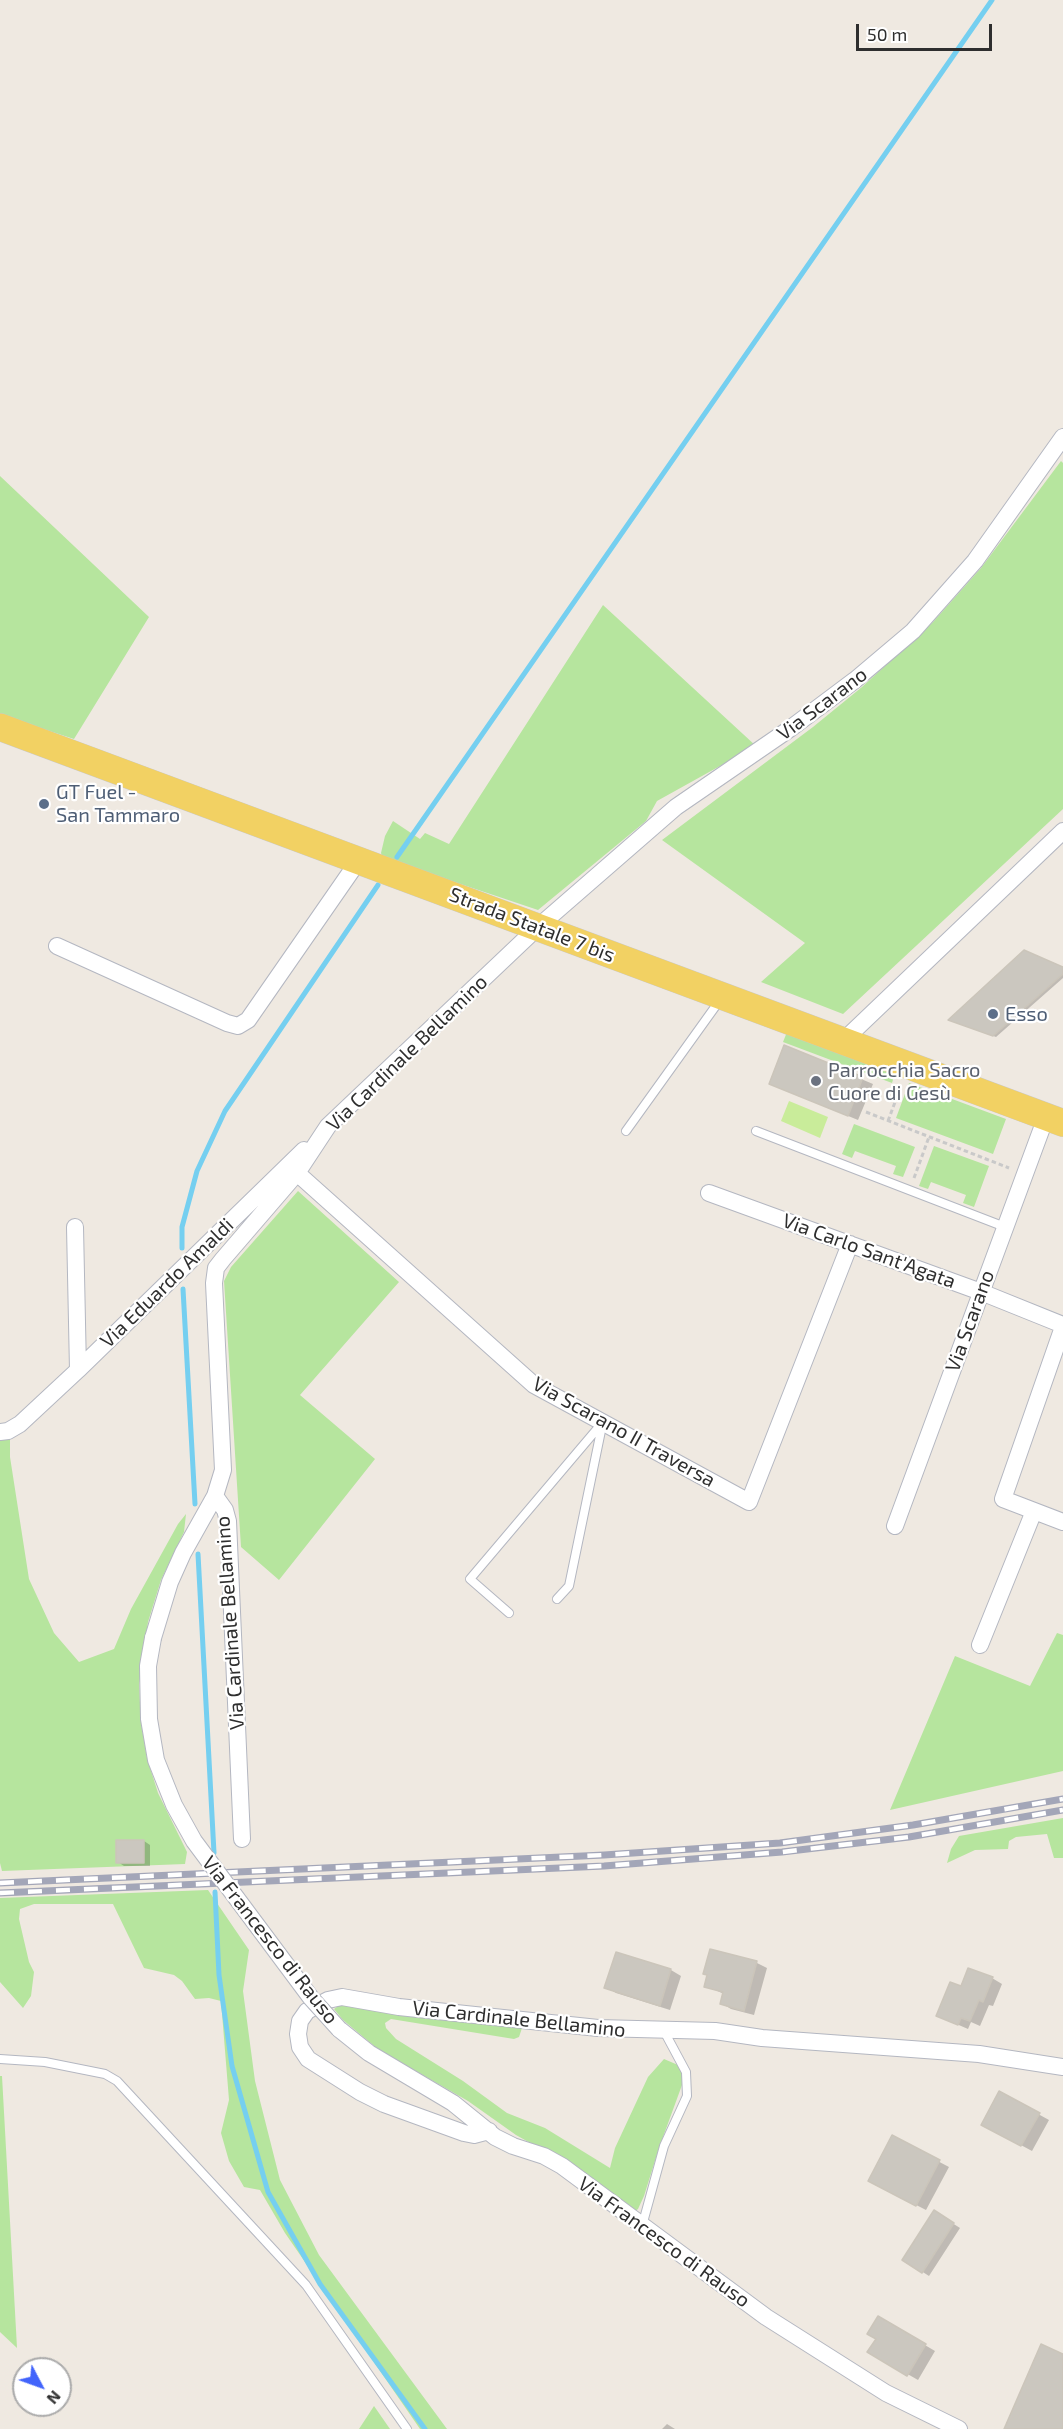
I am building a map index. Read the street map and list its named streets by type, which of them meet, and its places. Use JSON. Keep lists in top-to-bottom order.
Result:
{
  "streets": {
    "main road": ["Strada Statale 7 bis"],
    "street": [
      "Via Scarano",
      "Via Cardinale Bellamino",
      "Via Carlo Sant'Agata",
      "Via Eduardo Amaldi",
      "Via Scarano II Traversa",
      "Via Francesco di Rauso"
    ]
  },
  "crossings": [
    ["Via Scarano", "Strada Statale 7 bis"],
    ["Via Scarano", "Via Cardinale Bellamino"],
    ["Via Scarano", "Via Carlo Sant'Agata"],
    ["Strada Statale 7 bis", "Via Cardinale Bellamino"],
    ["Via Cardinale Bellamino", "Via Eduardo Amaldi"],
    ["Via Cardinale Bellamino", "Via Scarano II Traversa"],
    ["Via Cardinale Bellamino", "Via Francesco di Rauso"],
    ["Via Carlo Sant'Agata", "Via Scarano II Traversa"]
  ],
  "places": ["GT Fuel - San Tammaro", "Esso", "Parrocchia Sacro Cuore di Gesù"],
  "scale_bar": "50 m",
  "north": "bottom right"
}
